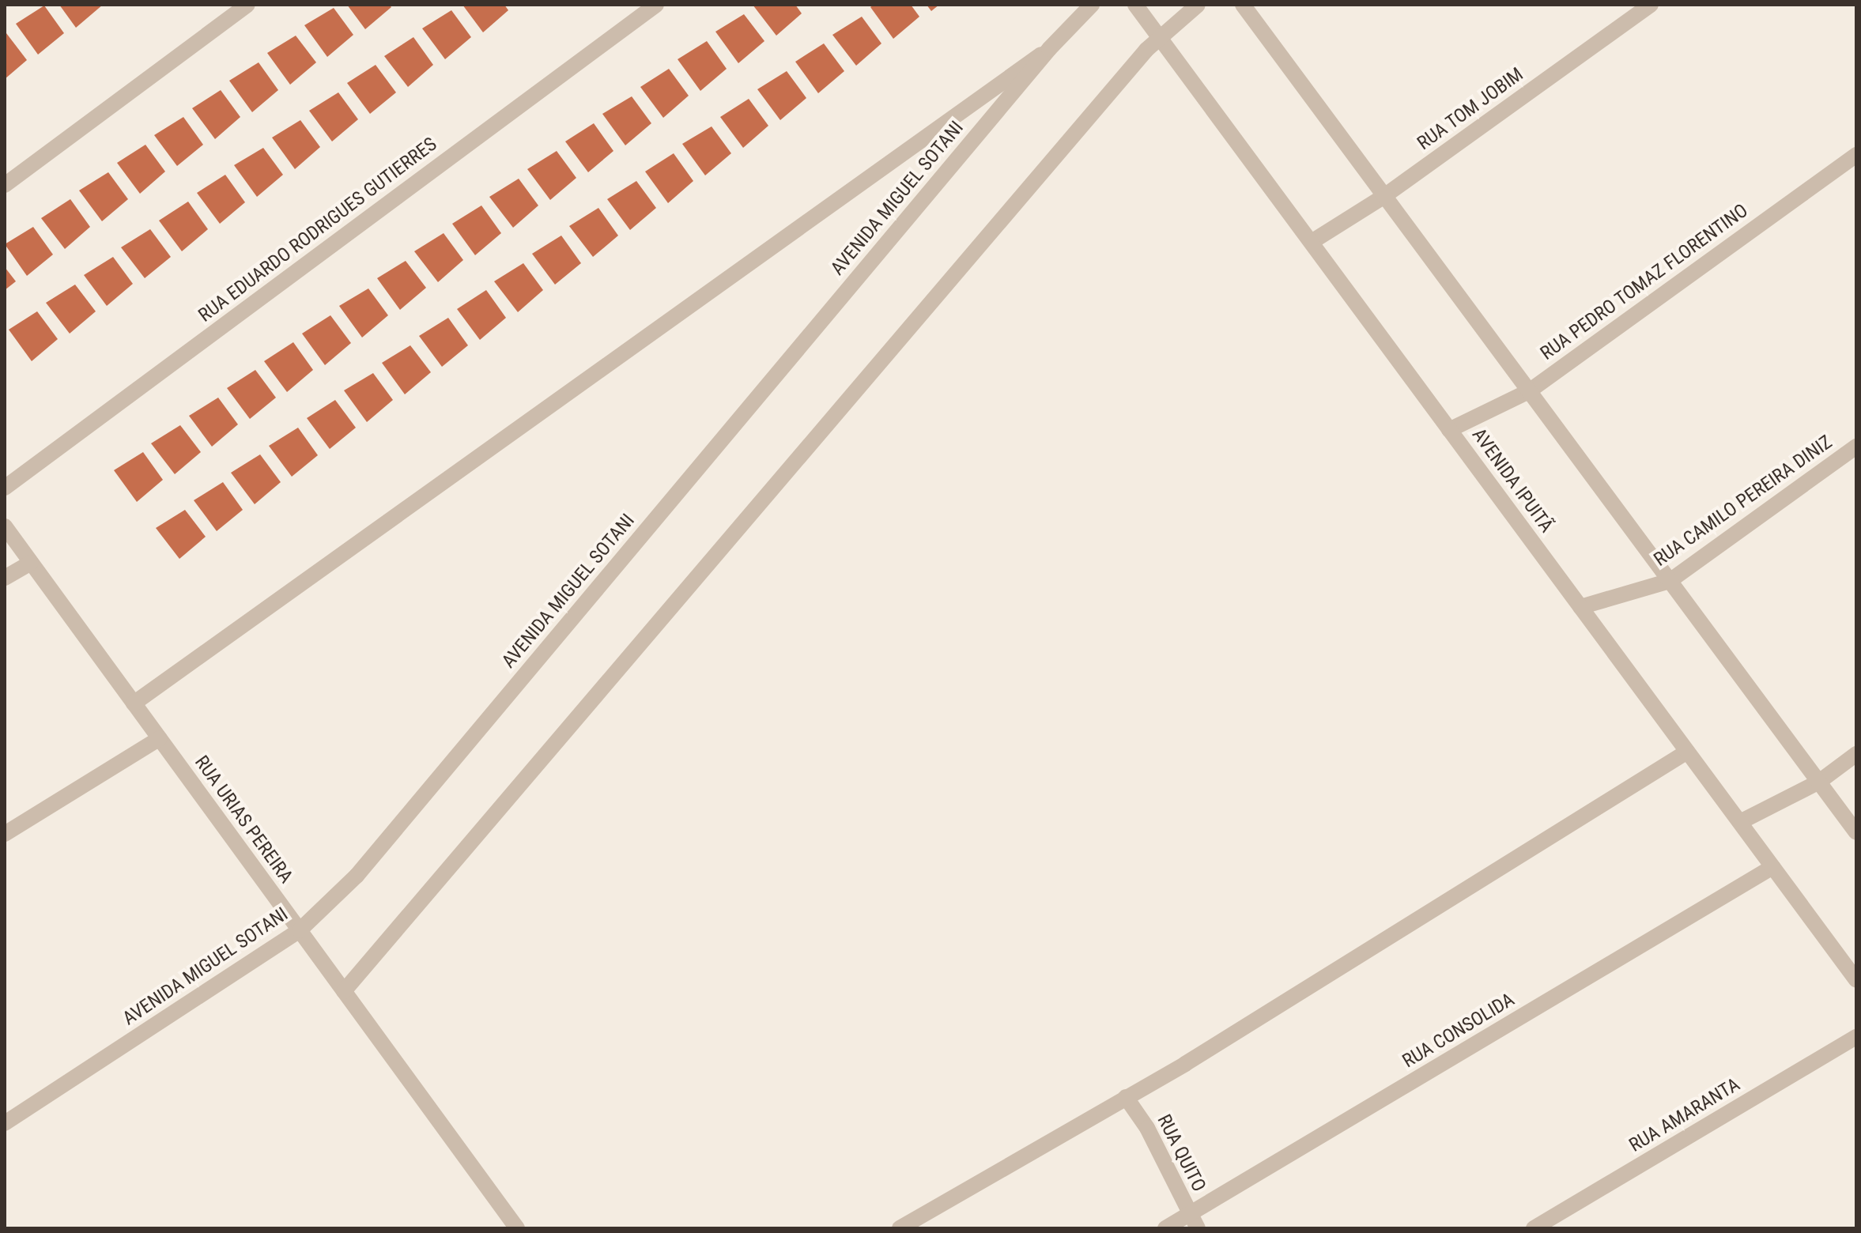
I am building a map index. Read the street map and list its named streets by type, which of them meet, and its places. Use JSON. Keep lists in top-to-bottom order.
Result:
{
  "streets": {
    "street": [
      "RUA TOM JOBIM",
      "AVENIDA MIGUEL SOTANI",
      "RUA EDUARDO RODRIGUES GUTIERRES",
      "RUA PEDRO TOMAZ FLORENTINO",
      "AVENIDA IPUITÃ",
      "RUA CAMILO PEREIRA DINIZ",
      "RUA URIAS PEREIRA",
      "RUA CONSOLIDA",
      "RUA AMARANTA",
      "RUA QUITO"
    ]
  },
  "crossings": [
    ["RUA TOM JOBIM", "AVENIDA IPUITÃ"],
    ["AVENIDA MIGUEL SOTANI", "RUA URIAS PEREIRA"],
    ["RUA PEDRO TOMAZ FLORENTINO", "AVENIDA IPUITÃ"],
    ["AVENIDA IPUITÃ", "RUA CAMILO PEREIRA DINIZ"],
    ["AVENIDA IPUITÃ", "RUA CONSOLIDA"],
    ["RUA CONSOLIDA", "RUA QUITO"]
  ]
}
